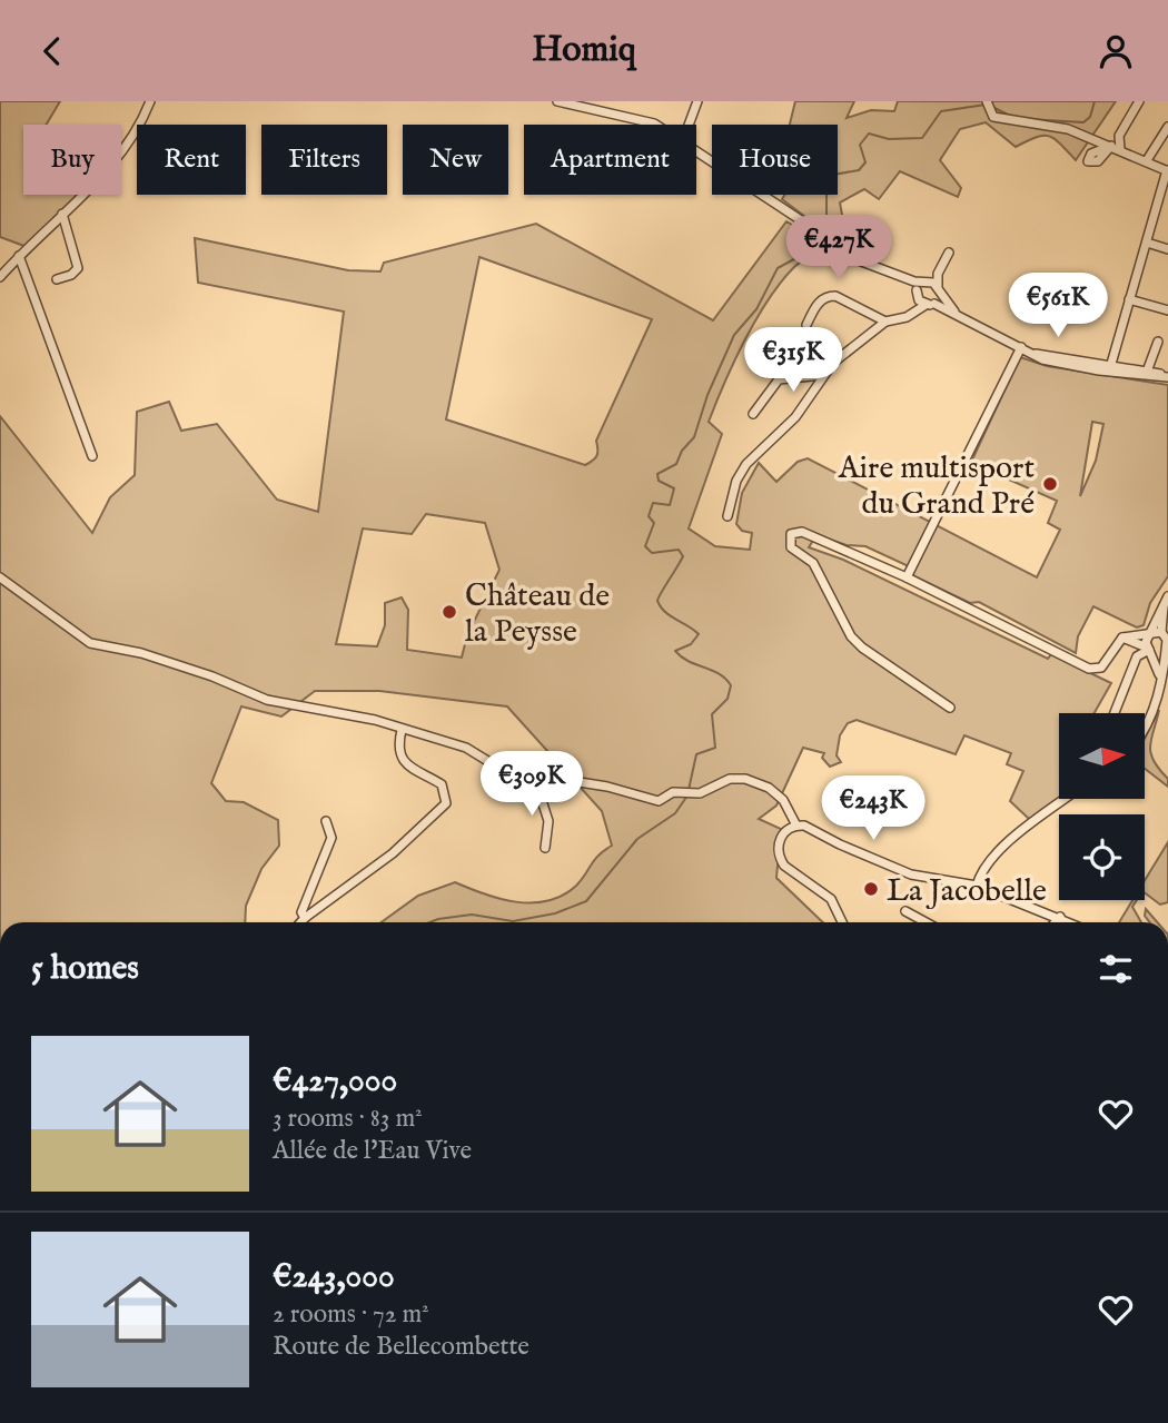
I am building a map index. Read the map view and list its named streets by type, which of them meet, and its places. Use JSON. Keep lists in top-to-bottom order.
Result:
{
  "places": ["Aire multisport du Grand Pré", "Château de la Peysse", "La Jacobelle"],
  "north": "right",
  "page": {
    "header": "Homiq",
    "chip": [
      "Buy",
      "Rent",
      "Filters",
      "New",
      "Apartment",
      "House"
    ],
    "price": [
      "€427K",
      "€561K",
      "€315K",
      "€309K",
      "€243K"
    ],
    "heading": "5 homes",
    "list": [
      {
        "name": "€427,000",
        "note": "3 rooms · 83 m² · Allée de l'Eau Vive"
      },
      {
        "name": "€243,000",
        "note": "2 rooms · 72 m² · Route de Bellecombette"
      }
    ]
  }
}
